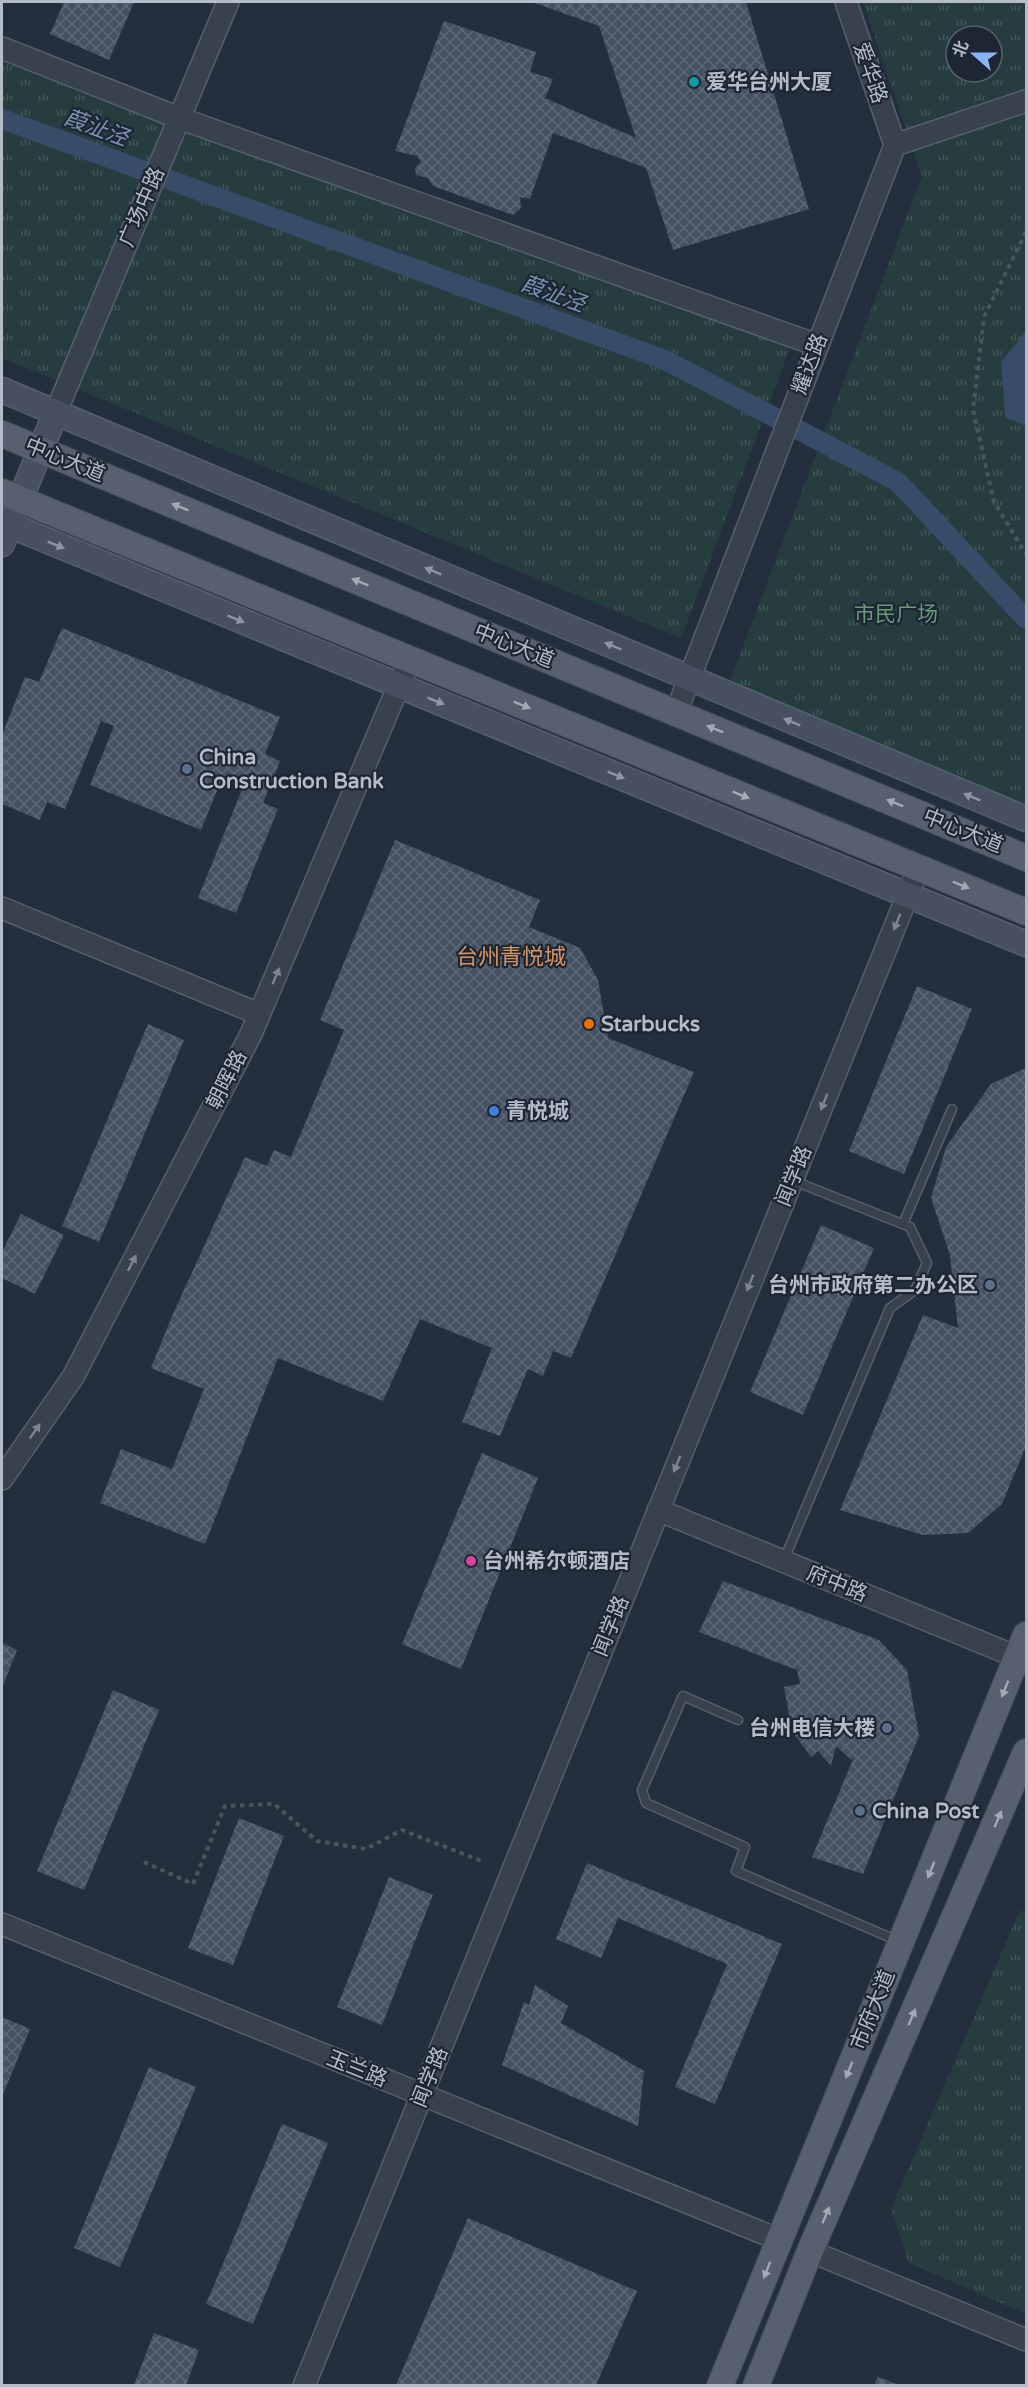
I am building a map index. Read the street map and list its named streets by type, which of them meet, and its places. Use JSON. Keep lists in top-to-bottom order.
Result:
{
  "streets": {
    "main road": ["中心大道", "市府大道"],
    "street": [
      "爱华路",
      "广场中路",
      "耀达路",
      "朝晖路",
      "闻学路",
      "府中路",
      "玉兰路"
    ]
  },
  "crossings": [
    ["爱华路", "耀达路"],
    ["耀达路", "中心大道"],
    ["闻学路", "府中路"],
    ["闻学路", "玉兰路"],
    ["府中路", "市府大道"],
    ["市府大道", "玉兰路"]
  ],
  "one_way": ["朝晖路", "闻学路"],
  "districts": ["台州青悦城"],
  "water": ["葭沚泾"],
  "parks": ["市民广场"],
  "places": [
    "爱华台州大厦",
    "China Construction Bank",
    "Starbucks",
    "青悦城",
    "台州市政府第二办公区",
    "台州希尔顿酒店",
    "台州电信大楼",
    "China Post"
  ],
  "north": "left"
}
